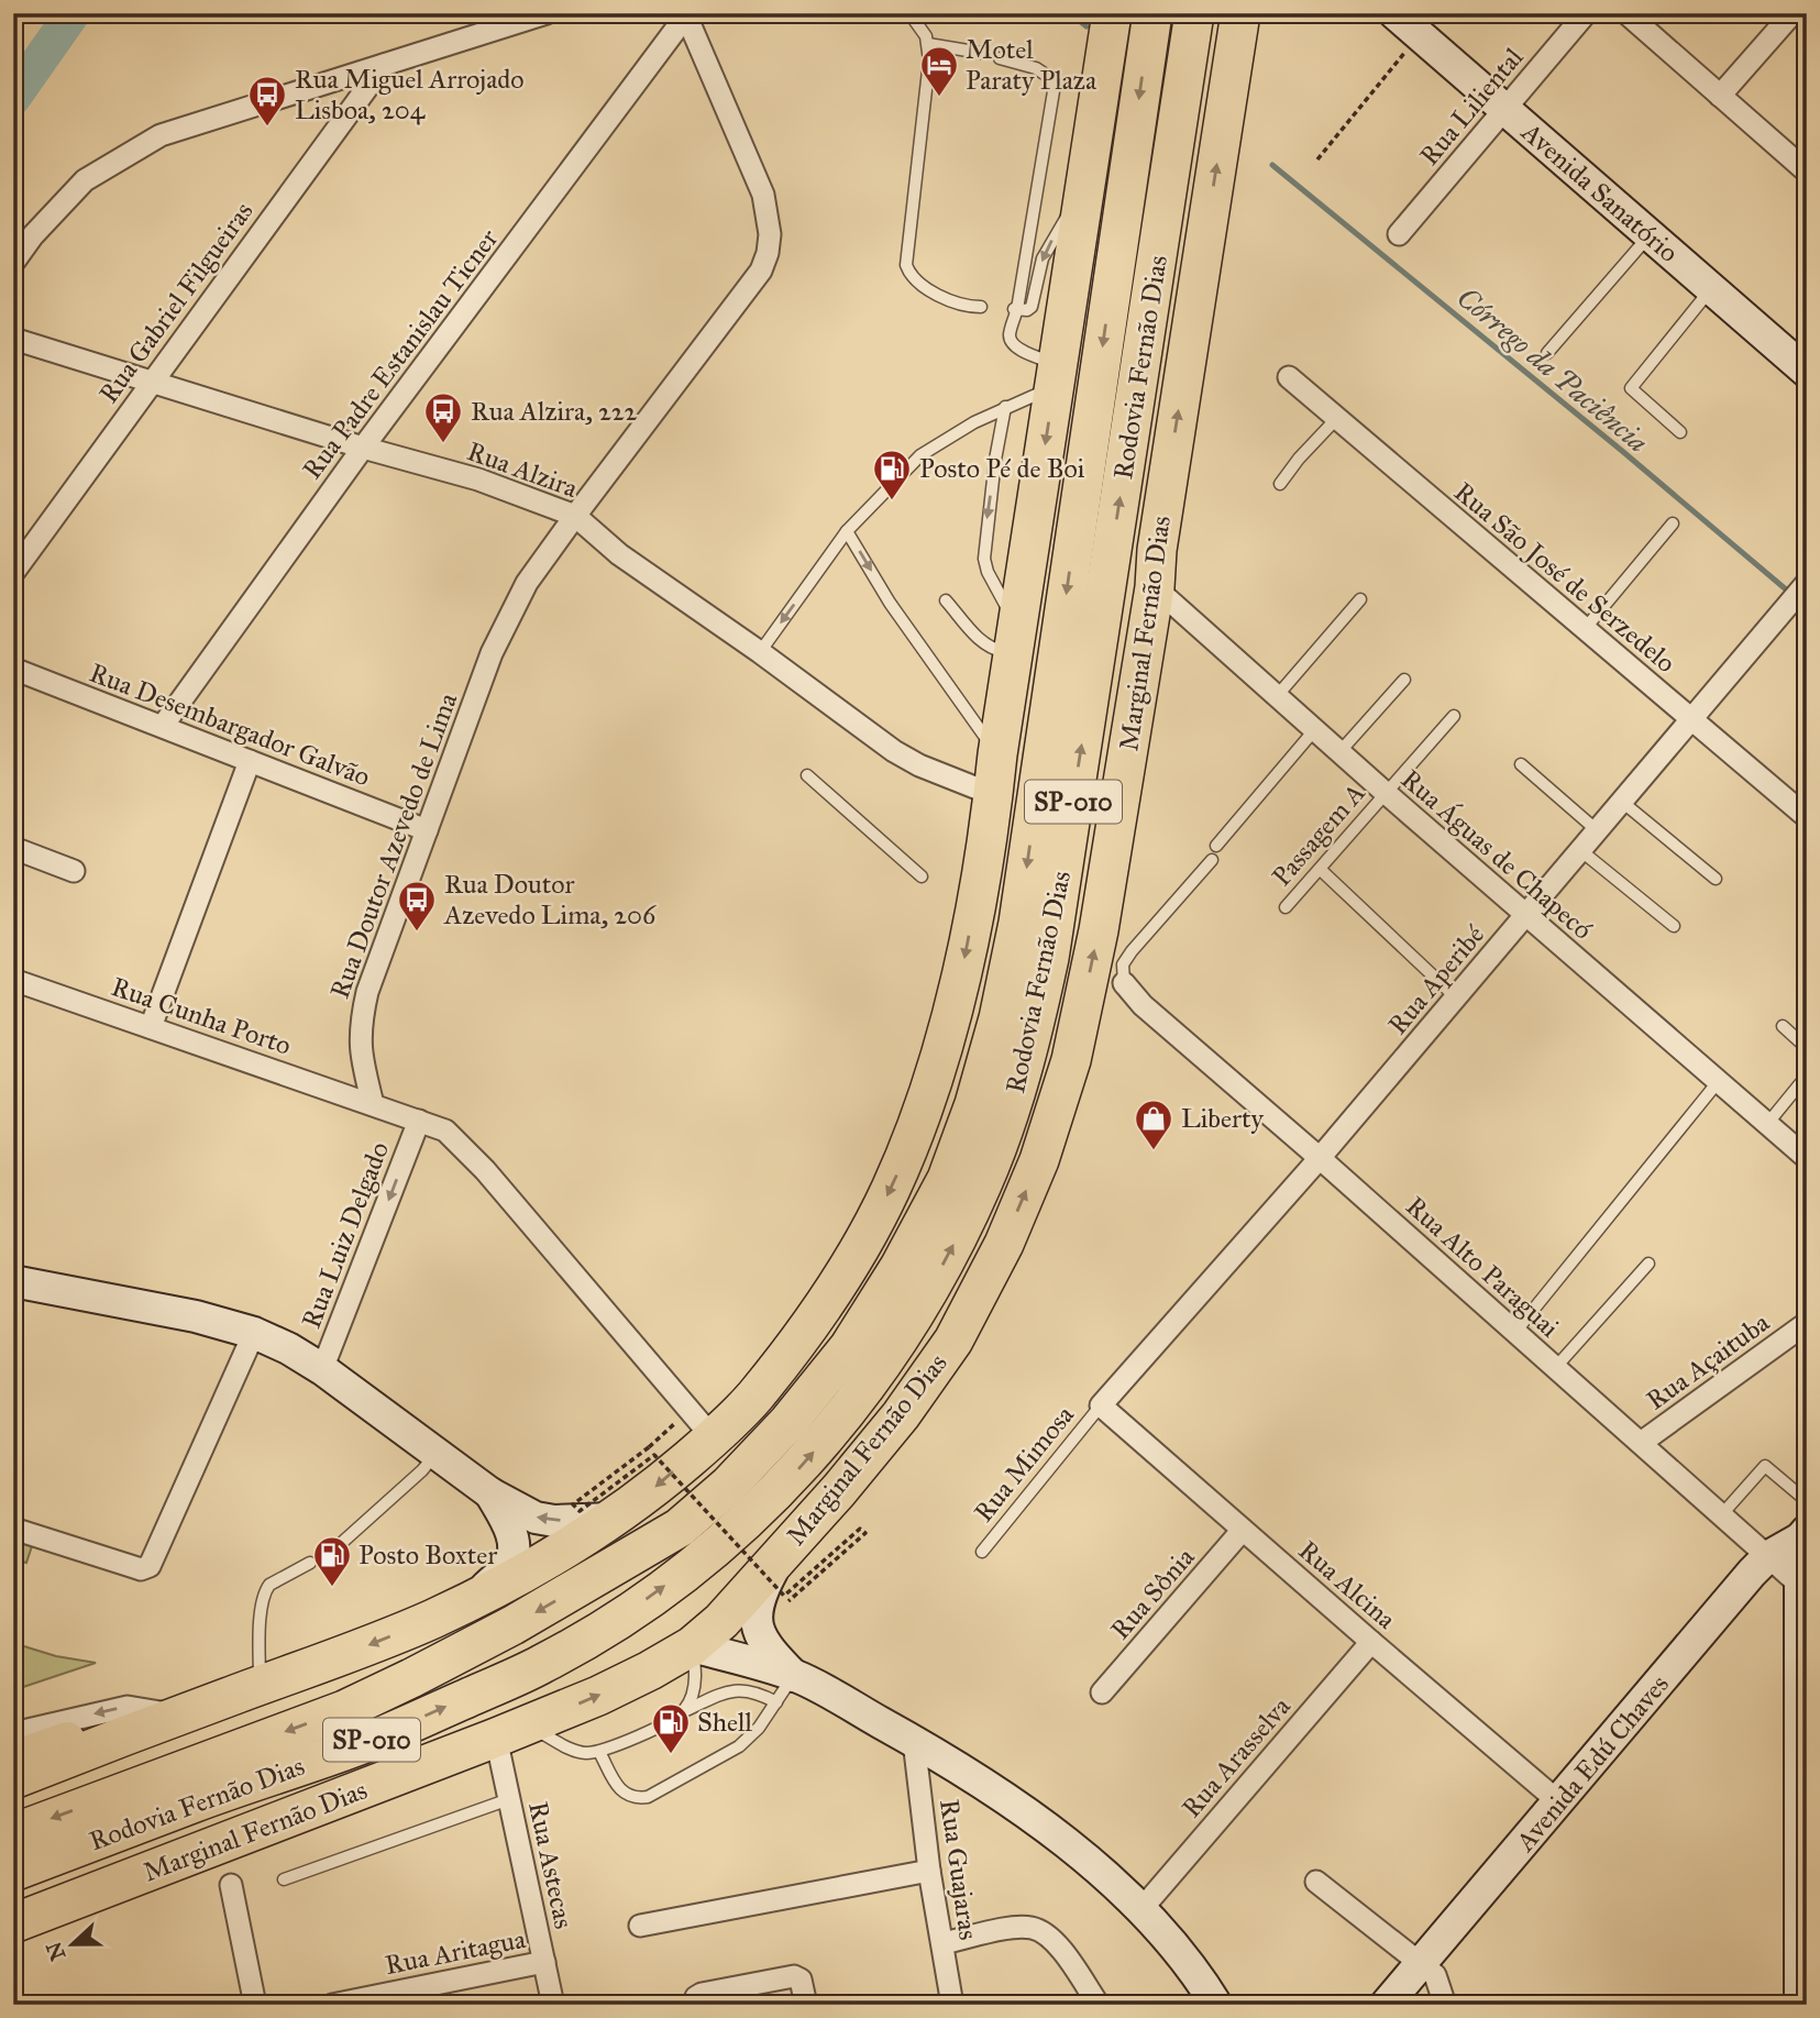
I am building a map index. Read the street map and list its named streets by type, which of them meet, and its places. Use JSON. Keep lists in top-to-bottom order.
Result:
{
  "streets": {
    "highway": ["Rodovia Fernão Dias", "Marginal Fernão Dias", "SP-010"],
    "street": [
      "Rua Liliental",
      "Avenida Sanatório",
      "Rua Gabriel Filgueiras",
      "Rua Padre Estanislau Ticner",
      "Rua Alzira",
      "Rua São José de Serzedelo",
      "Rua Desembargador Galvão",
      "Rua Doutor Azevedo de Lima",
      "Rua Águas de Chapecó",
      "Rua Aperibé",
      "Rua Cunha Porto",
      "Rua Luiz Delgado",
      "Rua Alto Paraguai",
      "Rua Açaituba",
      "Rua Alcina",
      "Rua Sônia",
      "Rua Arasselva",
      "Avenida Edú Chaves",
      "Rua Astecas",
      "Rua Guajaras",
      "Rua Aritagua"
    ],
    "lane": ["Passagem A", "Rua Mimosa"]
  },
  "crossings": [
    ["Rua Liliental", "Avenida Sanatório"],
    ["Rua Gabriel Filgueiras", "Rua Alzira"],
    ["Rua Padre Estanislau Ticner", "Rua Alzira"],
    ["Rua Padre Estanislau Ticner", "Rua Desembargador Galvão"],
    ["Rua Padre Estanislau Ticner", "Rua Doutor Azevedo de Lima"],
    ["Rua Alzira", "SP-010"],
    ["Rua Alzira", "Rua Doutor Azevedo de Lima"],
    ["Rua São José de Serzedelo", "Rua Aperibé"],
    ["Marginal Fernão Dias", "Rua Águas de Chapecó"],
    ["Marginal Fernão Dias", "Rua Astecas"],
    ["Rua Desembargador Galvão", "Rua Doutor Azevedo de Lima"],
    ["Passagem A", "Rua Águas de Chapecó"],
    ["Rua Doutor Azevedo de Lima", "Rua Cunha Porto"],
    ["Rua Águas de Chapecó", "Rua Aperibé"],
    ["Rua Aperibé", "Rua Alto Paraguai"],
    ["Rua Aperibé", "Rua Mimosa"],
    ["Rua Aperibé", "Rua Alcina"],
    ["Rua Alto Paraguai", "Rua Açaituba"],
    ["Rua Alto Paraguai", "Avenida Edú Chaves"],
    ["Rua Mimosa", "Rua Alcina"],
    ["Rua Alcina", "Rua Sônia"],
    ["Rua Alcina", "Rua Arasselva"],
    ["Rua Alcina", "Avenida Edú Chaves"],
    ["Rua Astecas", "Rua Aritagua"]
  ],
  "one_way": ["Rua Luiz Delgado"],
  "water": ["Córrego da Paciência"],
  "places": {
    "hotel": ["Motel Paraty Plaza"],
    "bus stop": ["Rua Miguel Arrojado Lisboa, 204", "Rua Alzira, 222", "Rua Doutor Azevedo Lima, 206"],
    "fuel station": ["Posto Pé de Boi", "Posto Boxter", "Shell"],
    "shop": ["Liberty"]
  },
  "north": "left"
}
